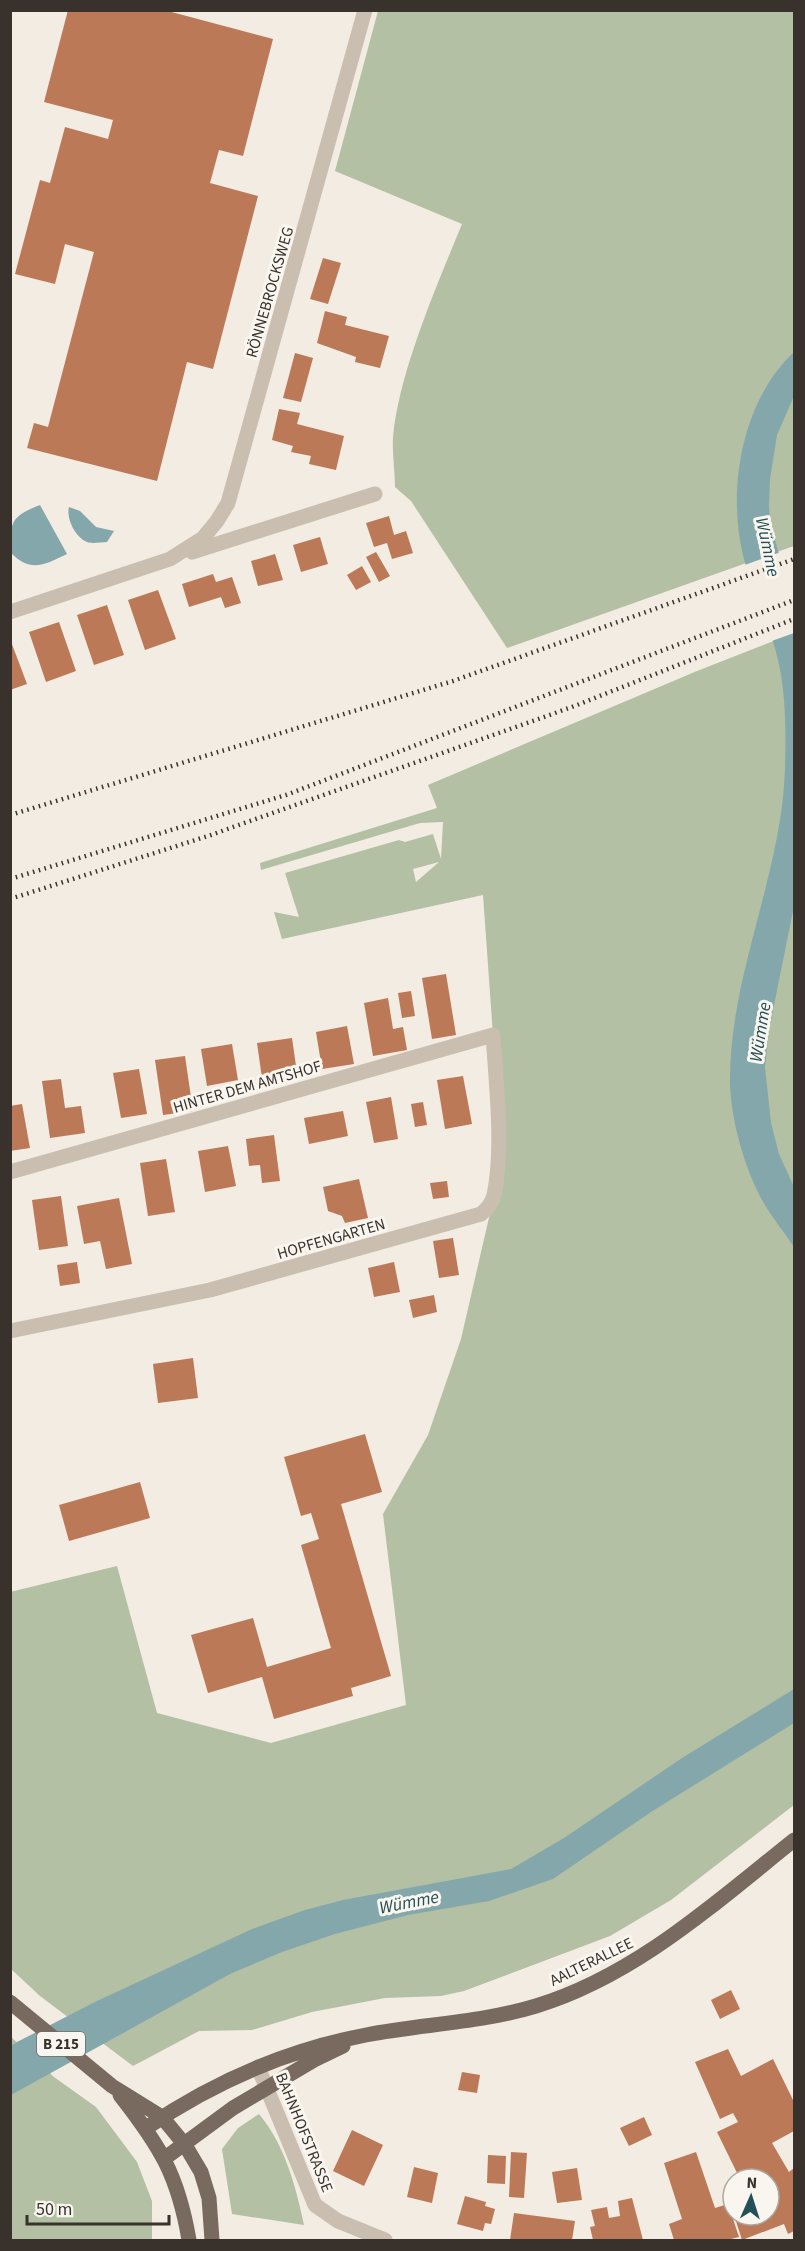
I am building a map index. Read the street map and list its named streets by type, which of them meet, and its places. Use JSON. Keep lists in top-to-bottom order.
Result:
{
  "streets": {
    "main road": ["AALTERALLEE", "B 215"],
    "street": [
      "RÖNNEBROCKSWEG",
      "HINTER DEM AMTSHOF",
      "HOPFENGARTEN",
      "BAHNHOFSTRASSE"
    ]
  },
  "crossings": [
    ["HINTER DEM AMTSHOF", "HOPFENGARTEN"],
    ["AALTERALLEE", "B 215"],
    ["AALTERALLEE", "BAHNHOFSTRASSE"]
  ],
  "water": ["Wümme"],
  "scale_bar": "50 m",
  "north": "top"
}
